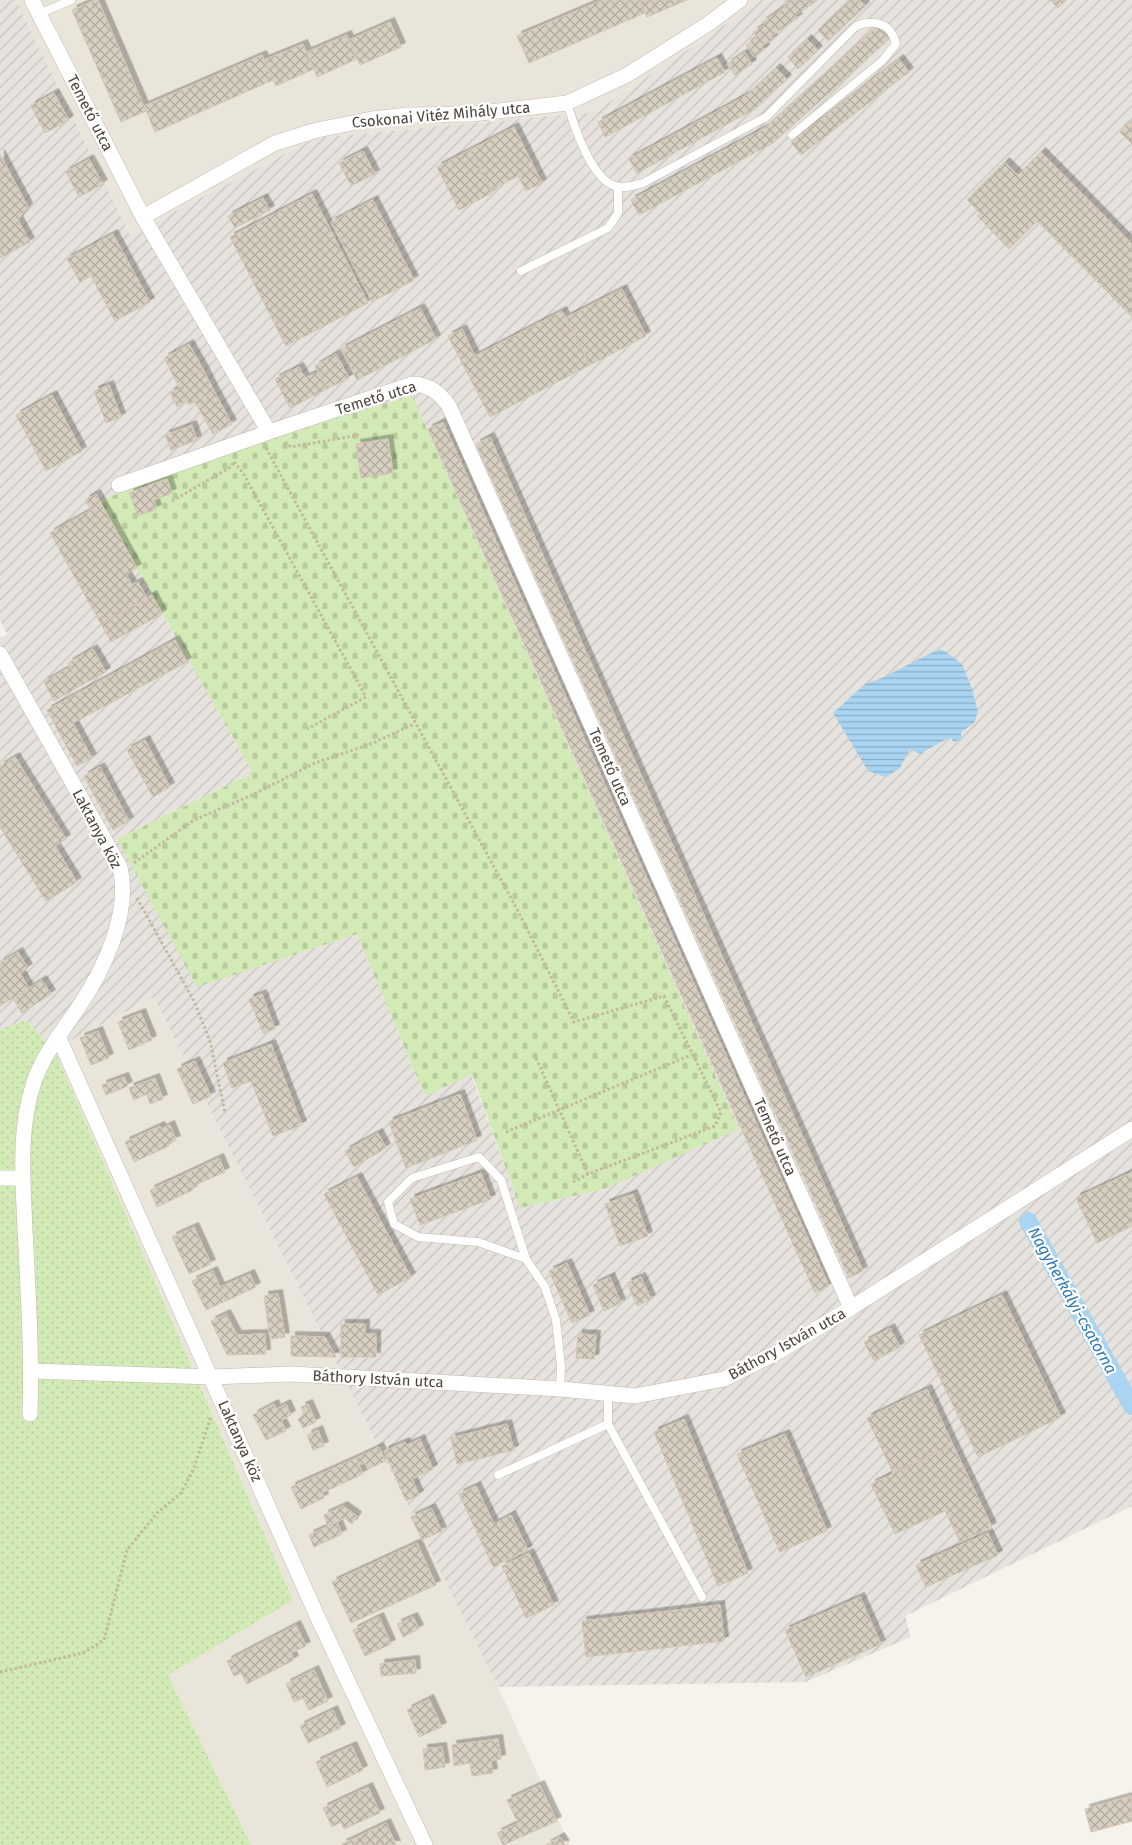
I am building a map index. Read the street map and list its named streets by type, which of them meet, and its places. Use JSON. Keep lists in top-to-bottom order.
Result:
{
  "streets": {
    "street": [
      "Temető utca",
      "Csokonai Vitéz Mihály utca",
      "Laktanya köz",
      "Báthory István utca"
    ]
  },
  "crossings": [
    ["Temető utca", "Csokonai Vitéz Mihály utca"],
    ["Temető utca", "Báthory István utca"],
    ["Laktanya köz", "Báthory István utca"]
  ],
  "water": ["Nagyherkályi-csatorna"]
}
